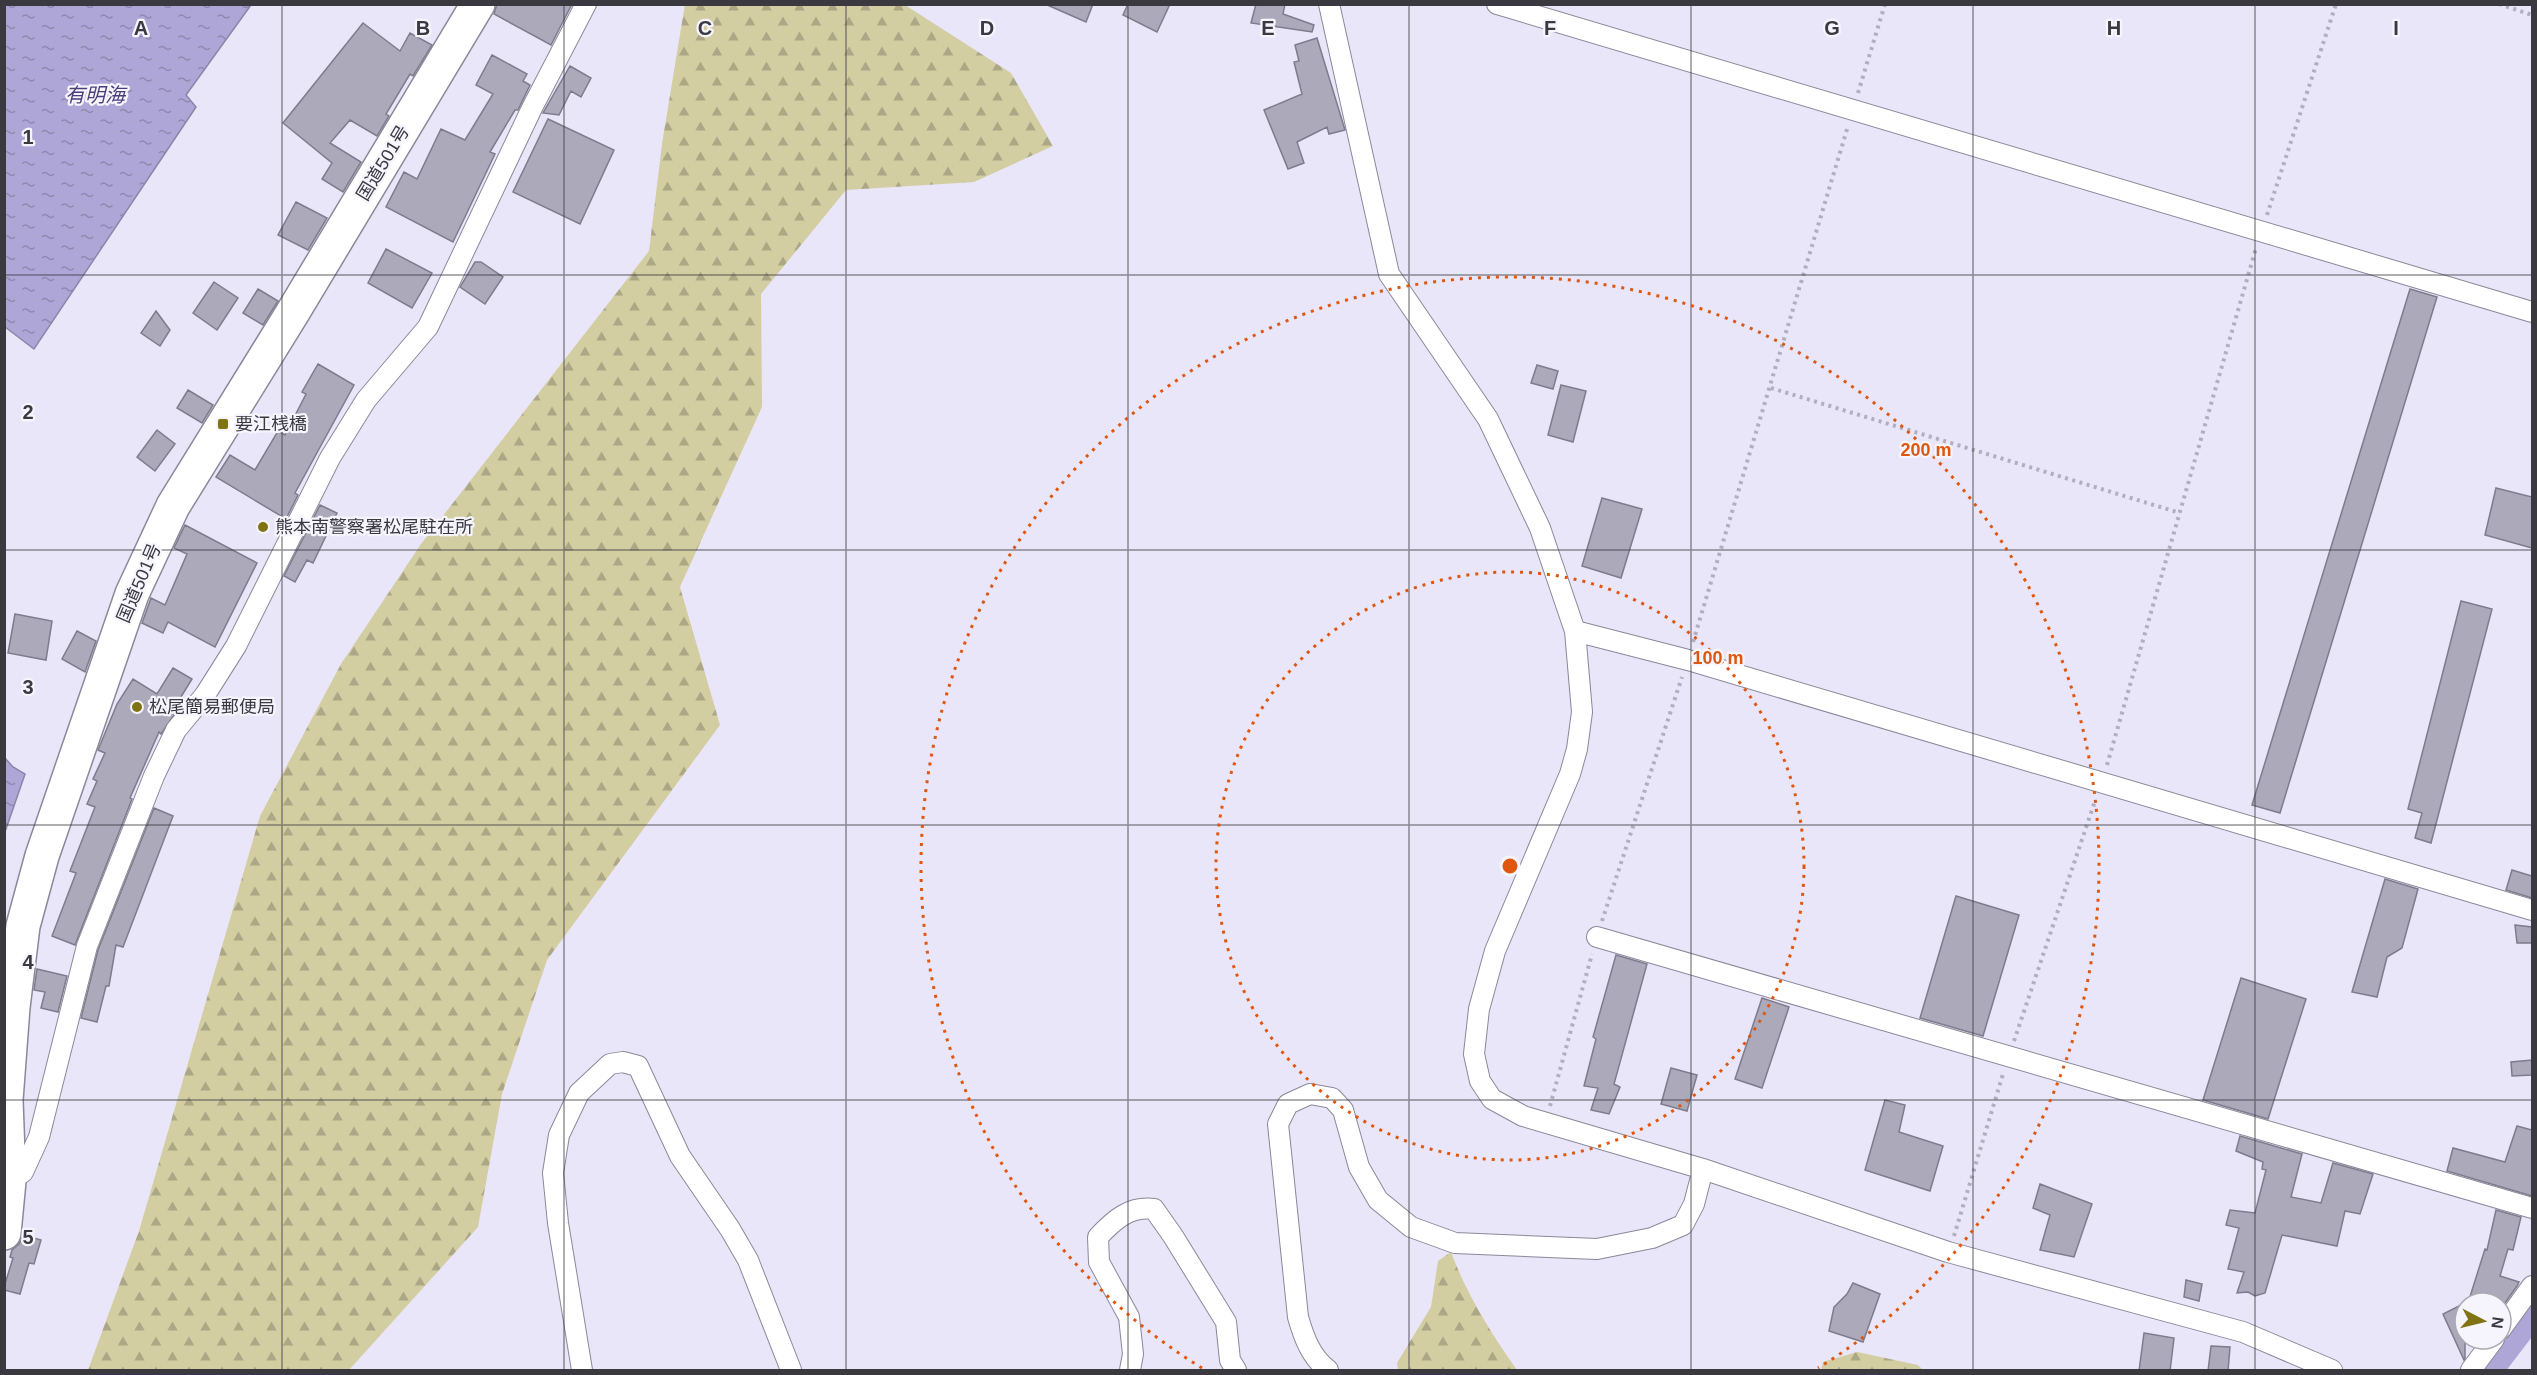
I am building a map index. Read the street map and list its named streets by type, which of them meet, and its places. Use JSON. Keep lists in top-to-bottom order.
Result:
{
  "streets": {
    "highway": ["国道501号"]
  },
  "water": ["有明海"],
  "places": {
    "transit": ["要江桟橋"],
    "other": ["熊本南警察署松尾駐在所", "松尾簡易郵便局"]
  },
  "north": "right",
  "grid": {
    "columns": [
      "A",
      "B",
      "C",
      "D",
      "E",
      "F",
      "G",
      "H",
      "I"
    ],
    "rows": [
      "1",
      "2",
      "3",
      "4",
      "5"
    ]
  },
  "rings": ["200 m", "100 m"]
}
